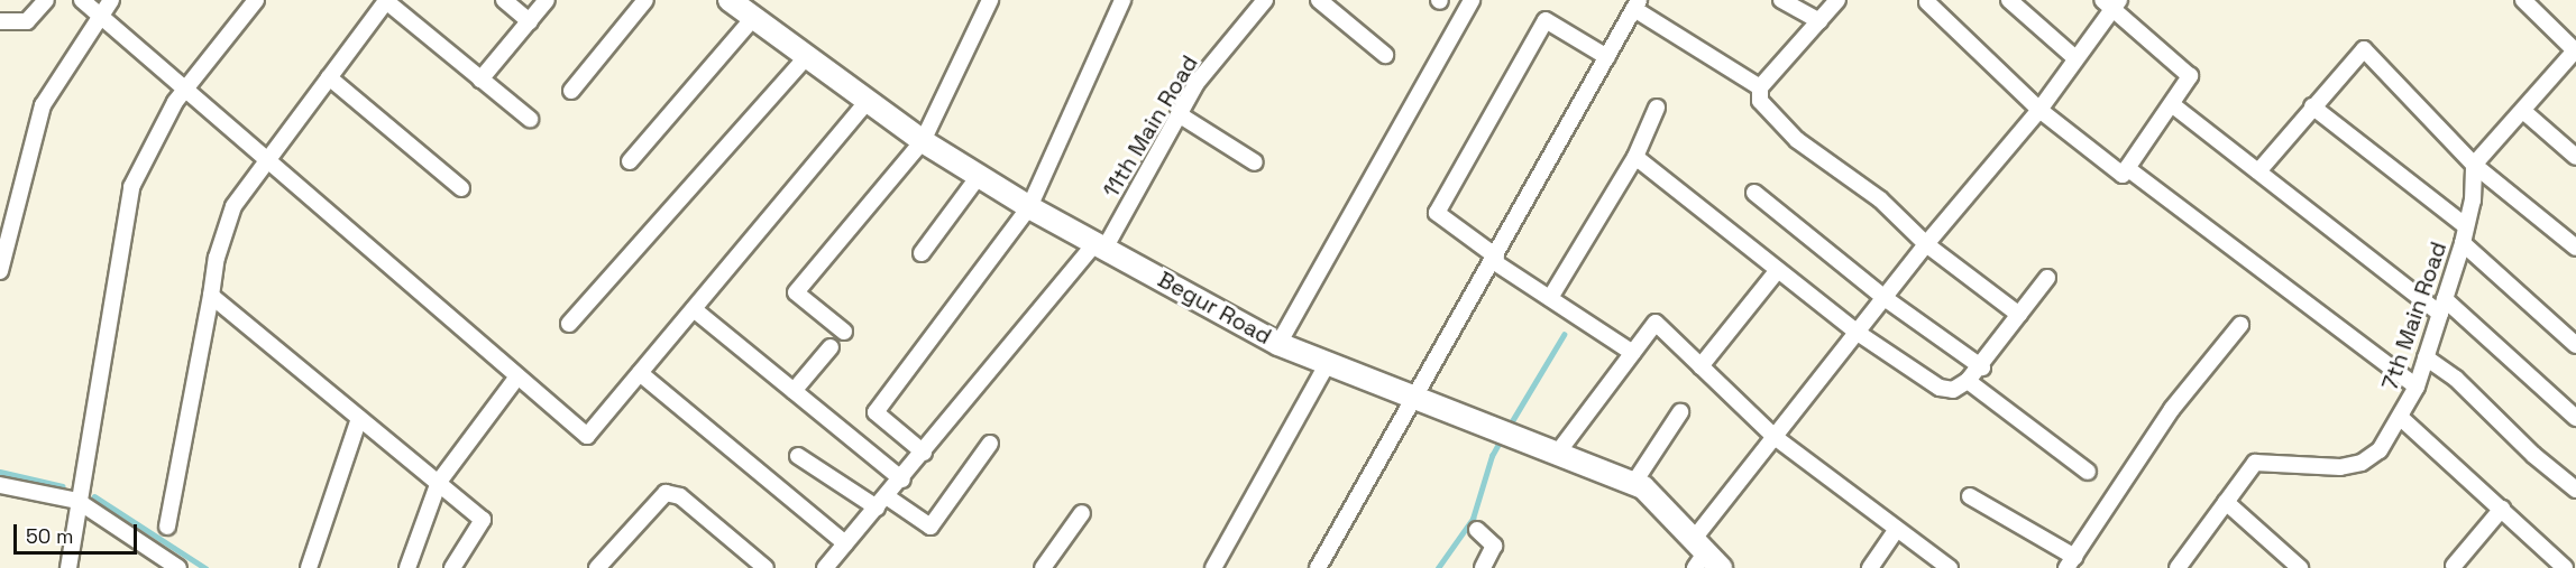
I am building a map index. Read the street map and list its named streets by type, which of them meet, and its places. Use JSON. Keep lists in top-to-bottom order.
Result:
{
  "streets": {
    "main road": ["Begur Road"],
    "street": ["11th Main Road", "7th Main Road"]
  },
  "crossings": [
    ["11th Main Road", "Begur Road"]
  ],
  "scale_bar": "50 m"
}
